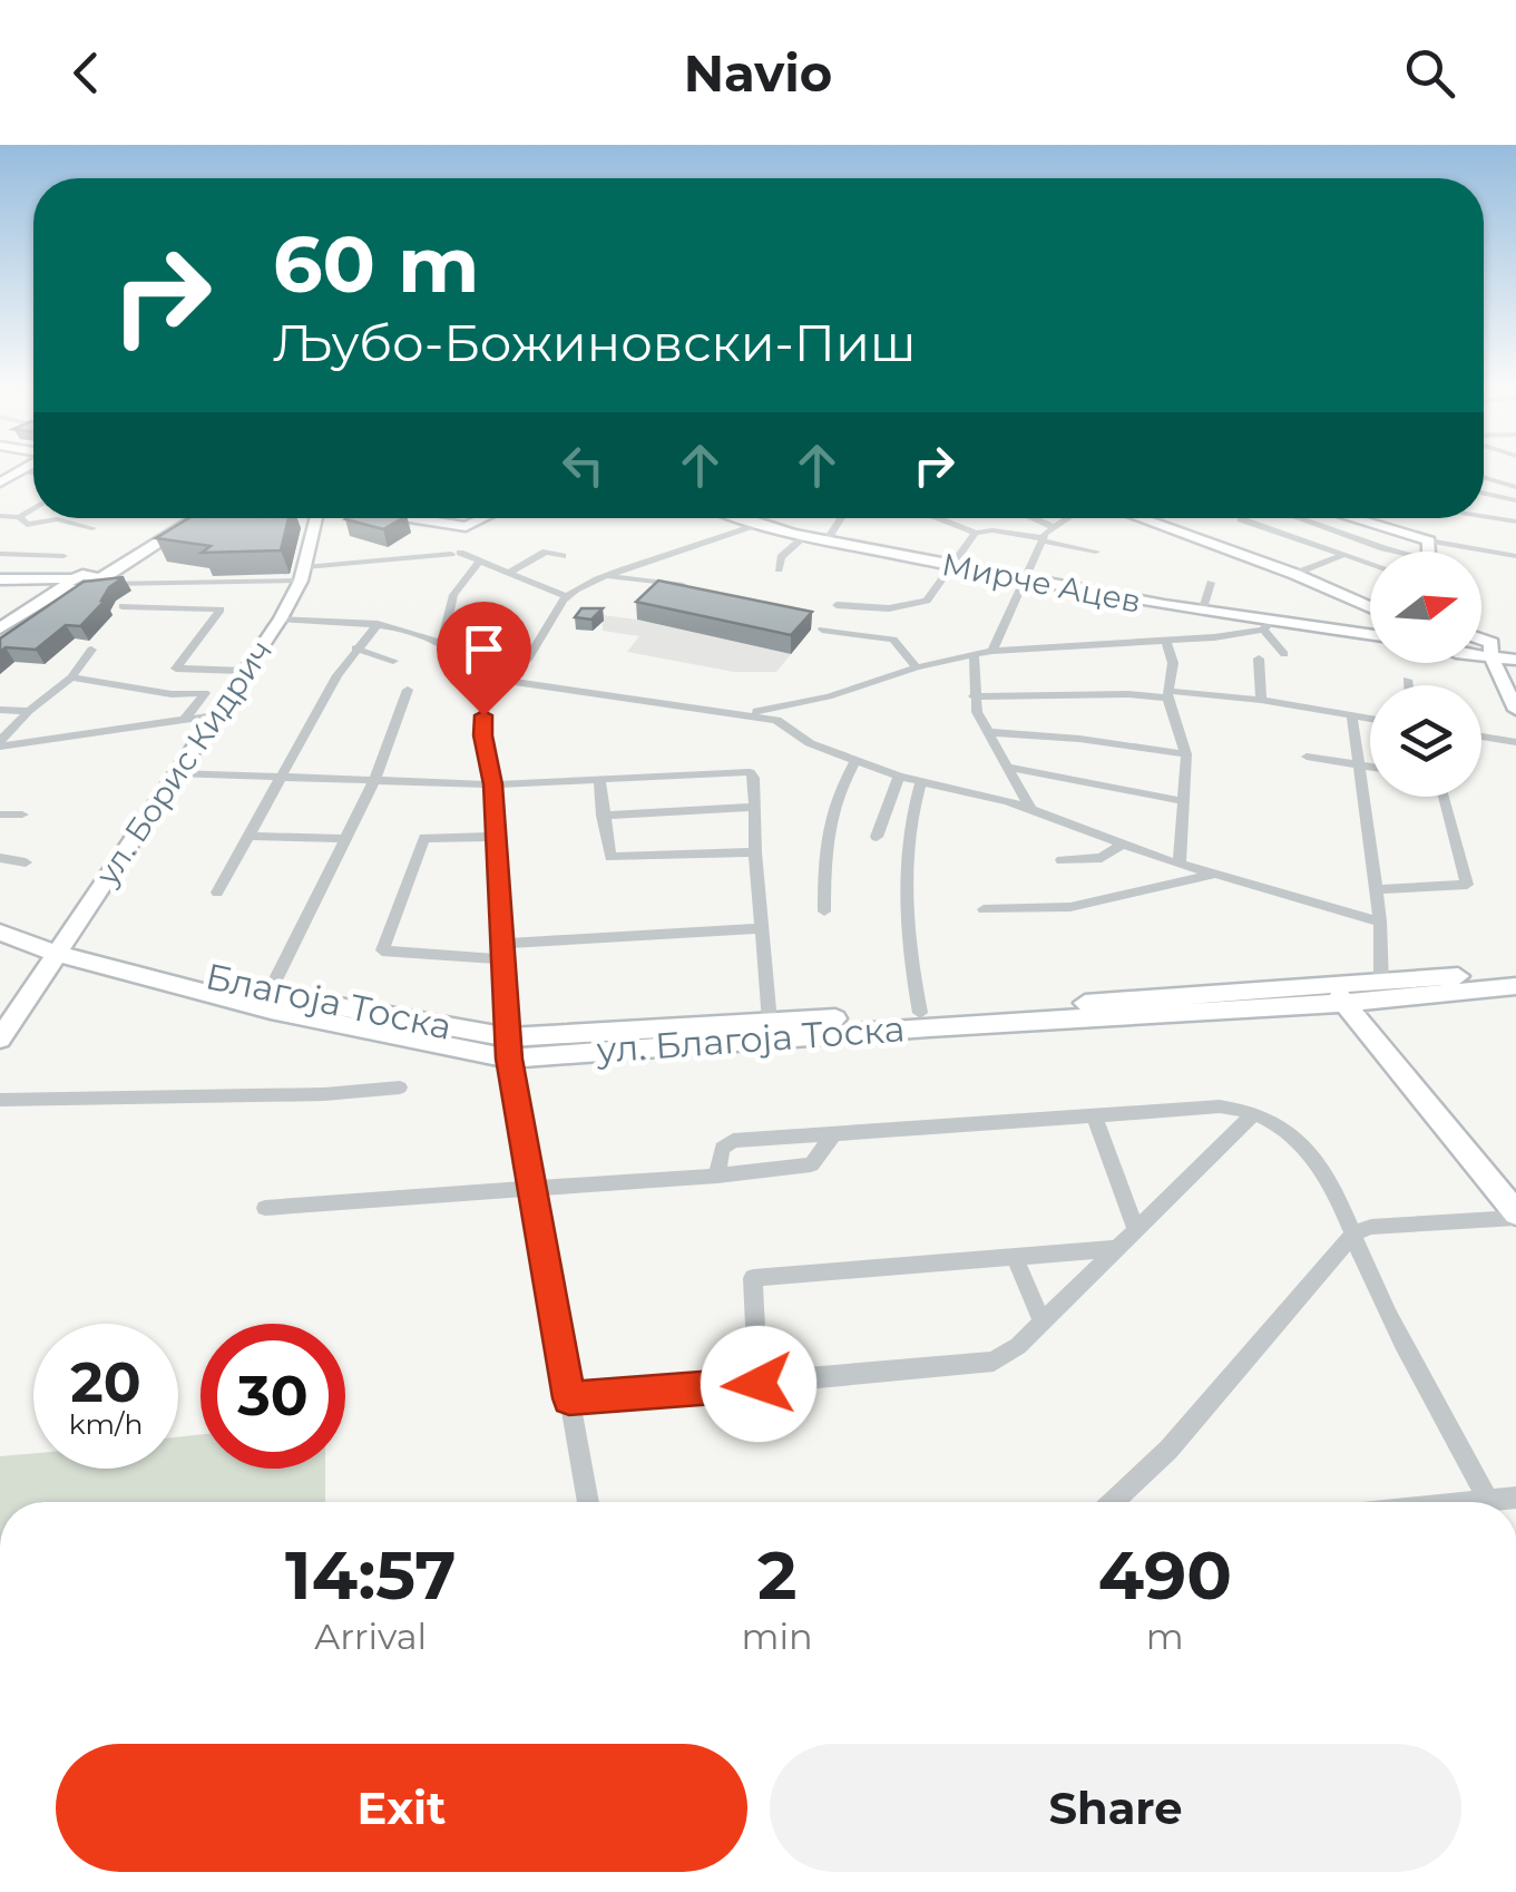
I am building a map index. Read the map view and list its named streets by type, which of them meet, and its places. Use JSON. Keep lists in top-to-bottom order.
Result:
{
  "streets": {
    "main road": [
      "Мирче Ацев",
      "ул. Борис Кидрич",
      "Благоја Тоска",
      "ул. Благоја Тоска"
    ]
  },
  "crossings": [
    ["ул. Борис Кидрич", "Благоја Тоска"],
    ["ул. Борис Кидрич", "ул. Благоја Тоска"],
    ["Благоја Тоска", "ул. Благоја Тоска"]
  ],
  "north": "right",
  "page": {
    "header": "Navio",
    "turn": ["60 m", "Љубо-Божиновски-Пиш"],
    "speed": "20 km/h",
    "limit": "30",
    "eta": [
      "14:57",
      "Arrival",
      "2",
      "min",
      "490",
      "m"
    ],
    "buttons": ["Exit", "Share"]
  }
}
